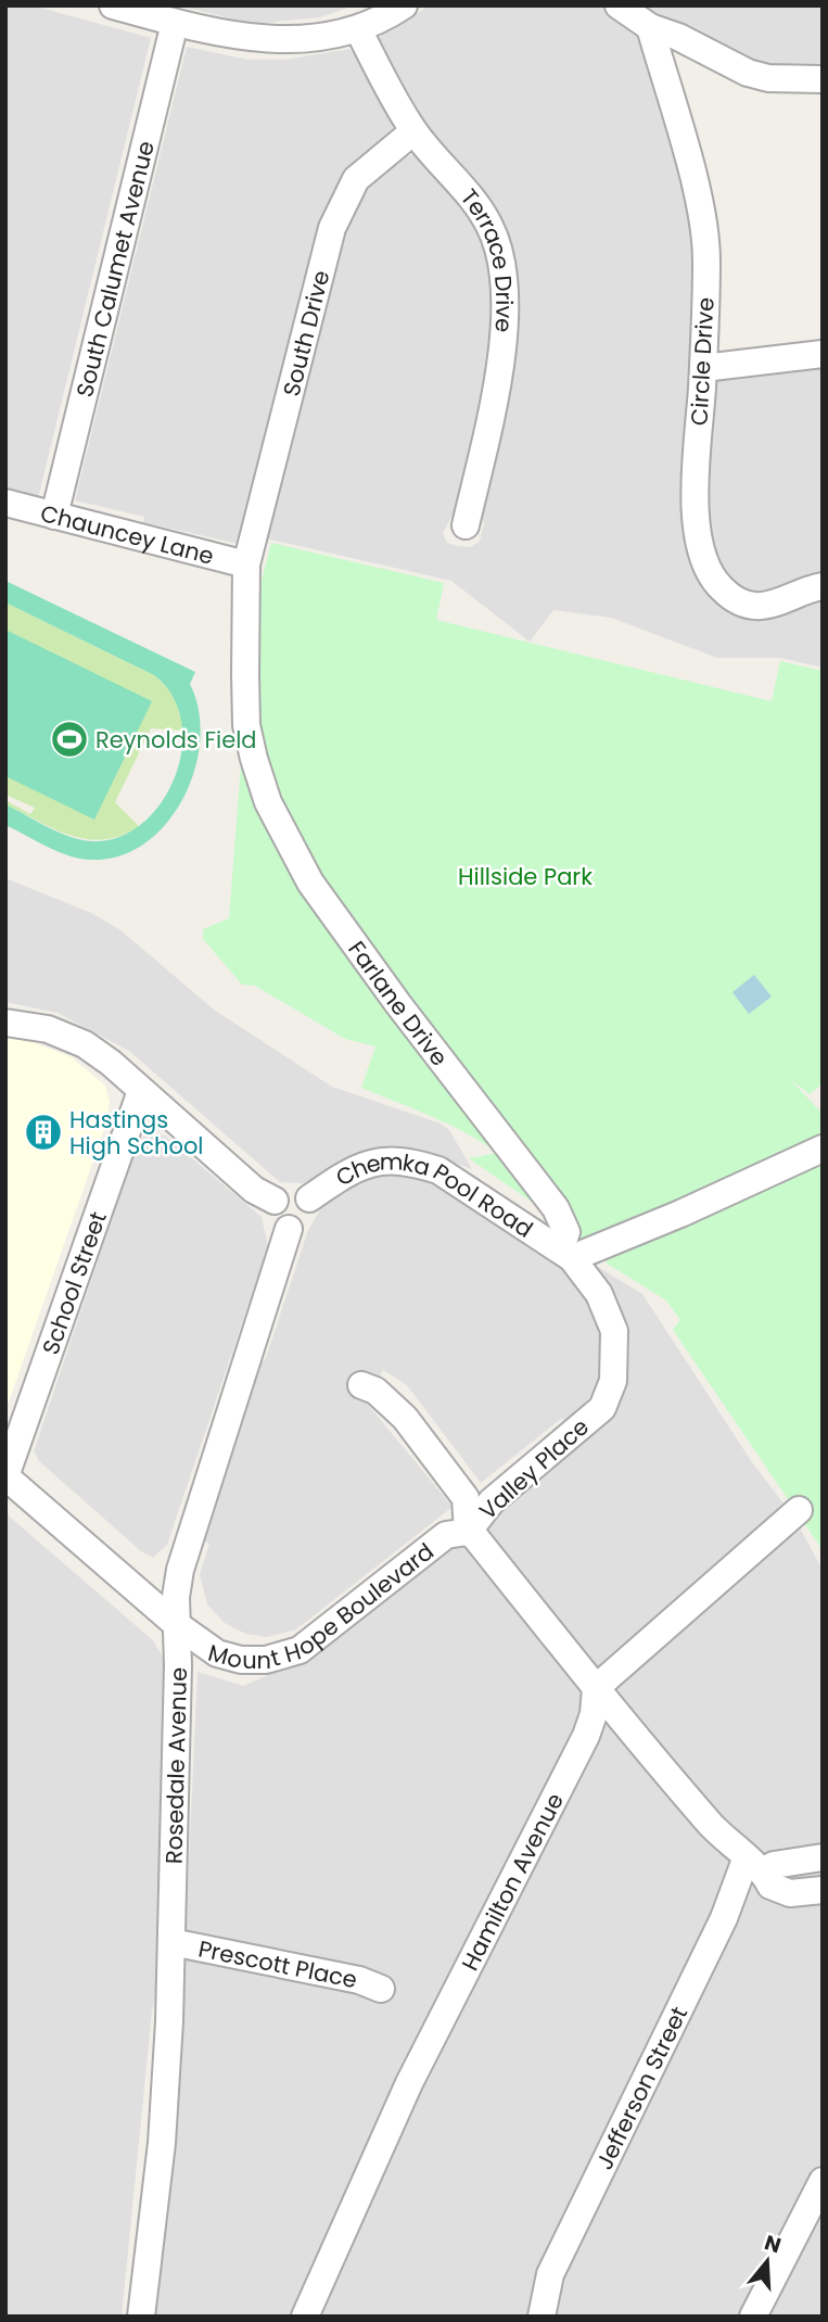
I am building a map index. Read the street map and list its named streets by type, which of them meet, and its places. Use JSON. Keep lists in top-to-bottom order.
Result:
{
  "streets": {
    "street": [
      "Terrace Drive",
      "South Calumet Avenue",
      "South Drive",
      "Circle Drive",
      "Chauncey Lane",
      "Farlane Drive",
      "Chemka Pool Road",
      "School Street",
      "Valley Place",
      "Mount Hope Boulevard",
      "Rosedale Avenue",
      "Hamilton Avenue",
      "Prescott Place",
      "Jefferson Street"
    ]
  },
  "crossings": [
    ["Terrace Drive", "South Drive"],
    ["South Calumet Avenue", "Chauncey Lane"],
    ["South Drive", "Chauncey Lane"],
    ["South Drive", "Farlane Drive"],
    ["Chauncey Lane", "Farlane Drive"],
    ["Farlane Drive", "Chemka Pool Road"],
    ["Farlane Drive", "Valley Place"],
    ["Chemka Pool Road", "Valley Place"],
    ["Chemka Pool Road", "Rosedale Avenue"],
    ["School Street", "Mount Hope Boulevard"],
    ["Valley Place", "Mount Hope Boulevard"],
    ["Mount Hope Boulevard", "Rosedale Avenue"],
    ["Mount Hope Boulevard", "Hamilton Avenue"],
    ["Mount Hope Boulevard", "Jefferson Street"],
    ["Rosedale Avenue", "Prescott Place"]
  ],
  "parks": ["Hillside Park"],
  "places": {
    "sports": ["Reynolds Field"],
    "building": ["Hastings High School"]
  },
  "north": "top"
}
